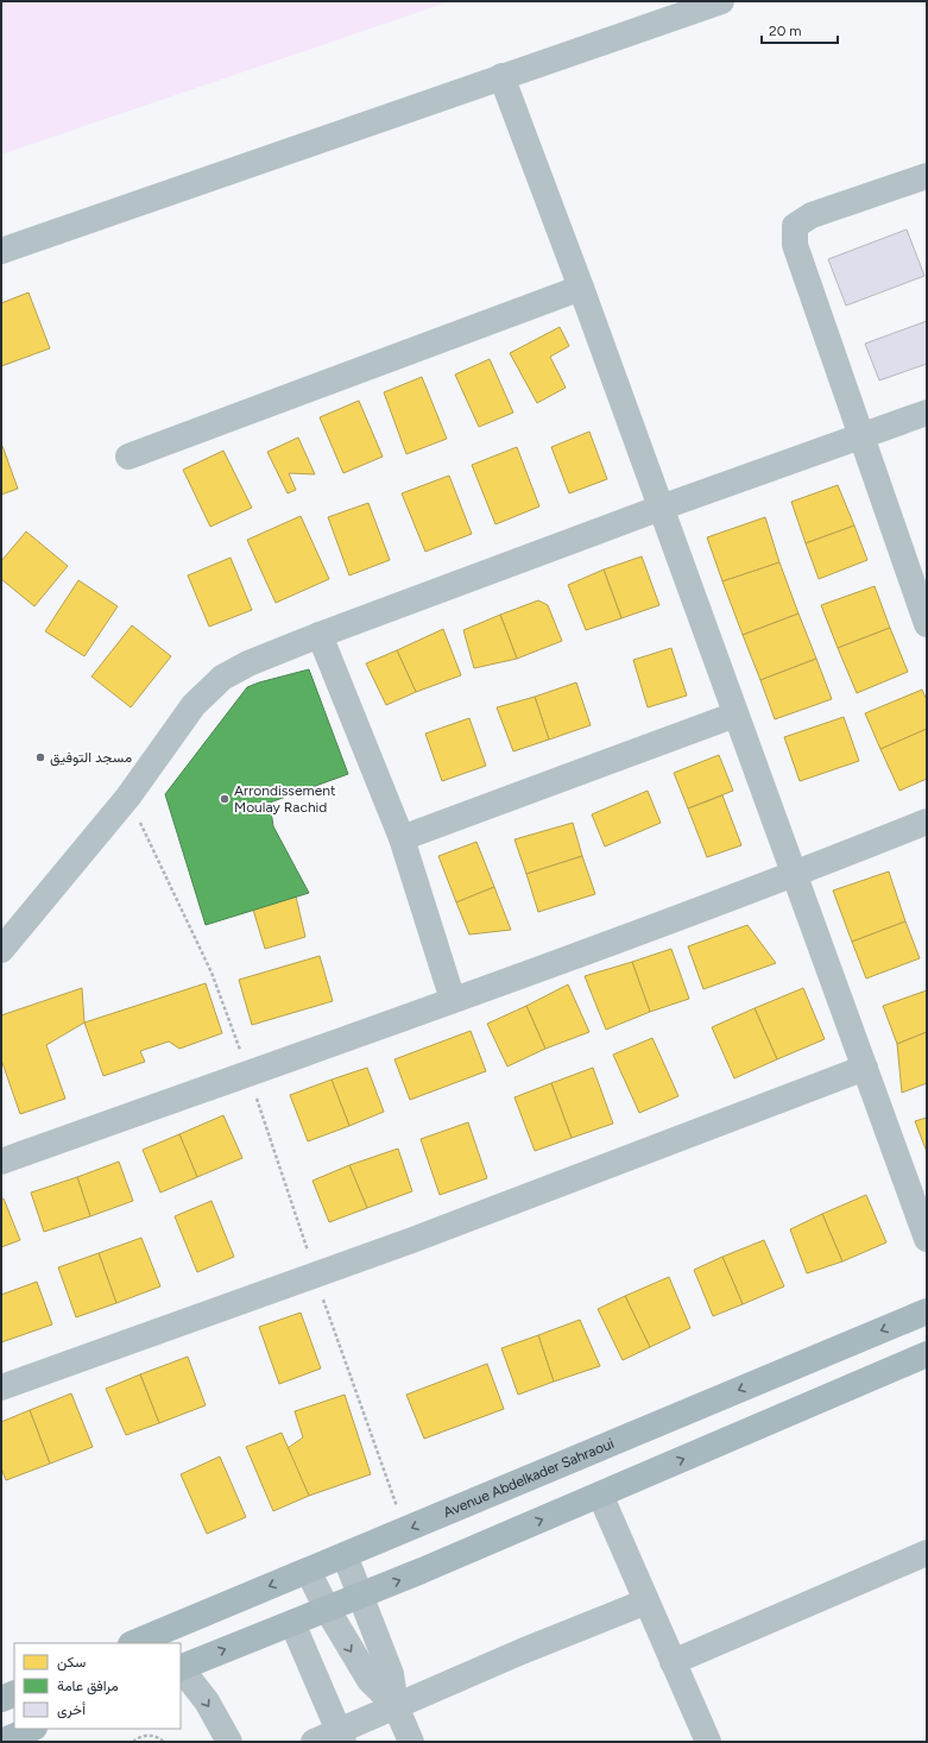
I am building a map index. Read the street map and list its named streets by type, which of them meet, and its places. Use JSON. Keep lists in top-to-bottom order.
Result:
{
  "streets": {
    "main road": ["Avenue Abdelkader Sahraoui"]
  },
  "places": ["مسجد التوفيق", "Arrondissement Moulay Rachid"],
  "legend": ["سكن", "مرافق عامة", "أخرى"],
  "scale_bar": "20 m"
}
